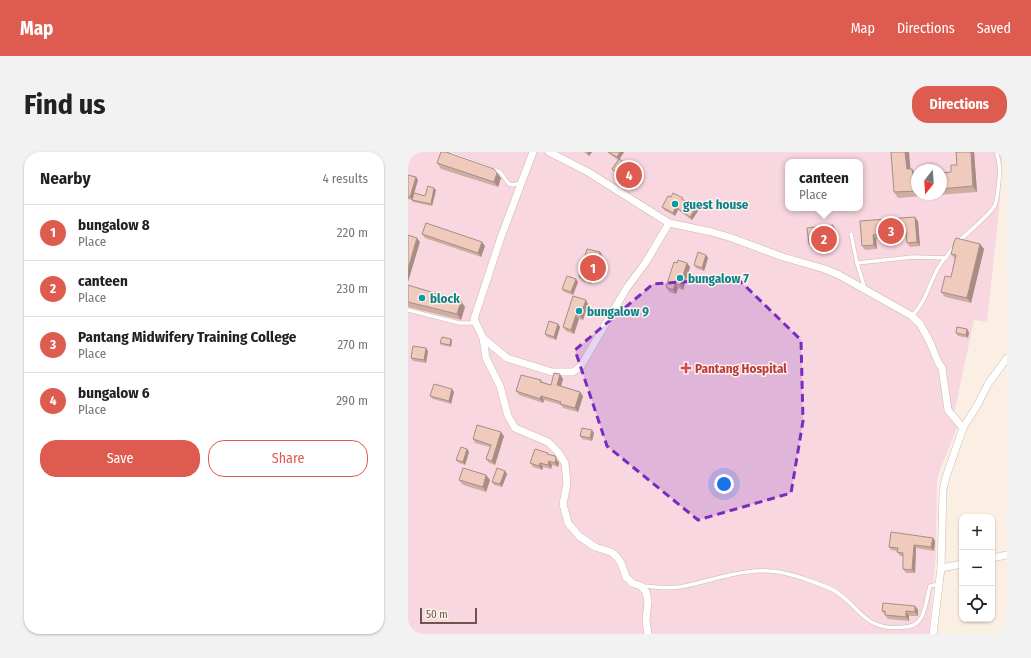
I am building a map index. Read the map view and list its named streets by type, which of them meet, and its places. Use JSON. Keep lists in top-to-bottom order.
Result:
{
  "places": {
    "other": [
      "guest house",
      "bungalow 7",
      "block",
      "bungalow 9"
    ],
    "health": ["Pantang Hospital"]
  },
  "scale_bar": "50 m",
  "north": "bottom",
  "page": {
    "header": "Map",
    "nav": ["Map", "Directions", "Saved"],
    "buttons": [
      "Directions",
      ["Save", "Share"]
    ],
    "title": "Find us",
    "heading": ["Nearby", "4 results"],
    "popup": ["canteen", "Place"],
    "pins": [
      "4",
      "3",
      "2",
      "1"
    ],
    "list": [
      {
        "mark": "1",
        "name": "bungalow 8",
        "note": "Place",
        "value": "220 m"
      },
      {
        "mark": "2",
        "name": "canteen",
        "note": "Place",
        "value": "230 m"
      },
      {
        "mark": "3",
        "name": "Pantang Midwifery Training College",
        "note": "Place",
        "value": "270 m"
      },
      {
        "mark": "4",
        "name": "bungalow 6",
        "note": "Place",
        "value": "290 m"
      }
    ],
    "map_buttons": ["+", "−"],
    "scale": "50 m"
  }
}
